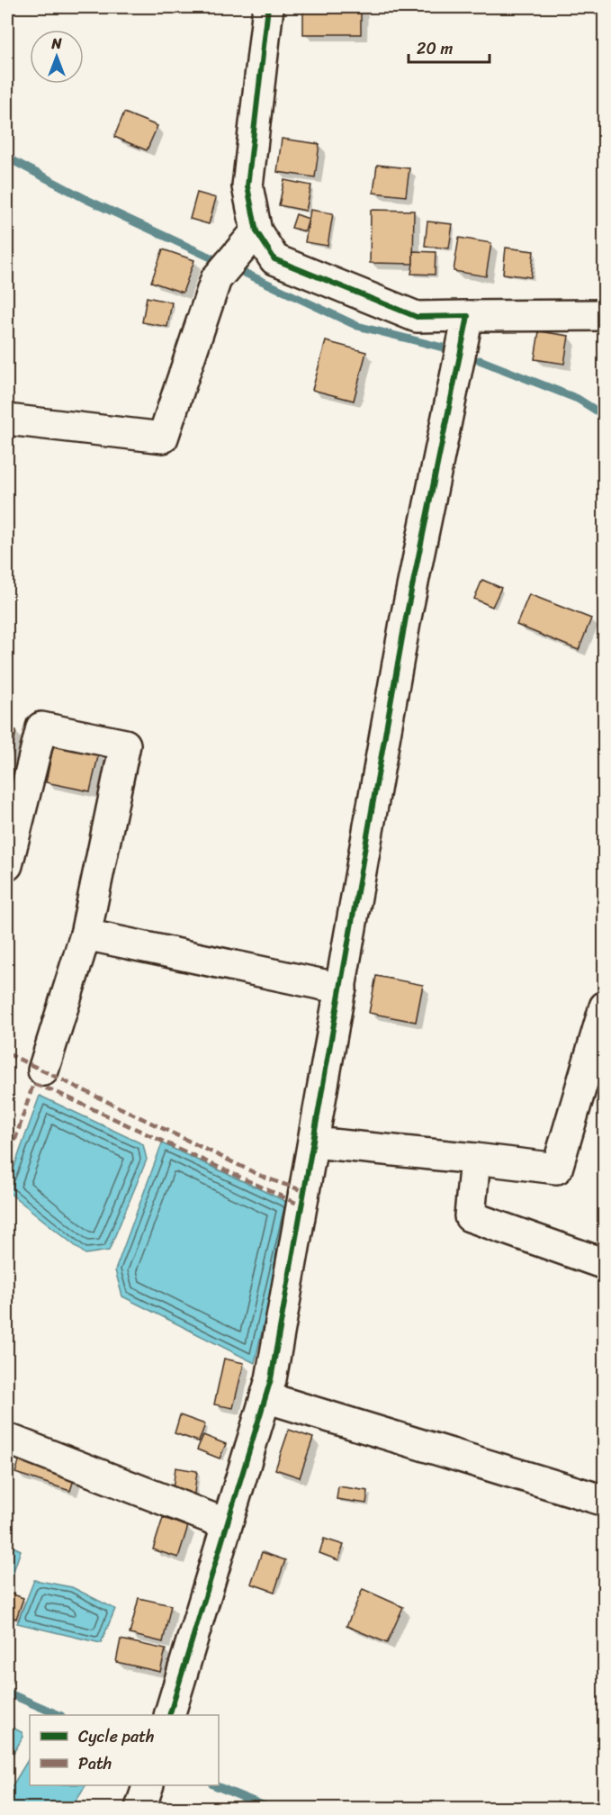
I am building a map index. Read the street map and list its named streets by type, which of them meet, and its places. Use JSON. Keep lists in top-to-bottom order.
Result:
{
  "legend": ["Cycle path", "Path"],
  "scale_bar": "20 m",
  "north": "top"
}
